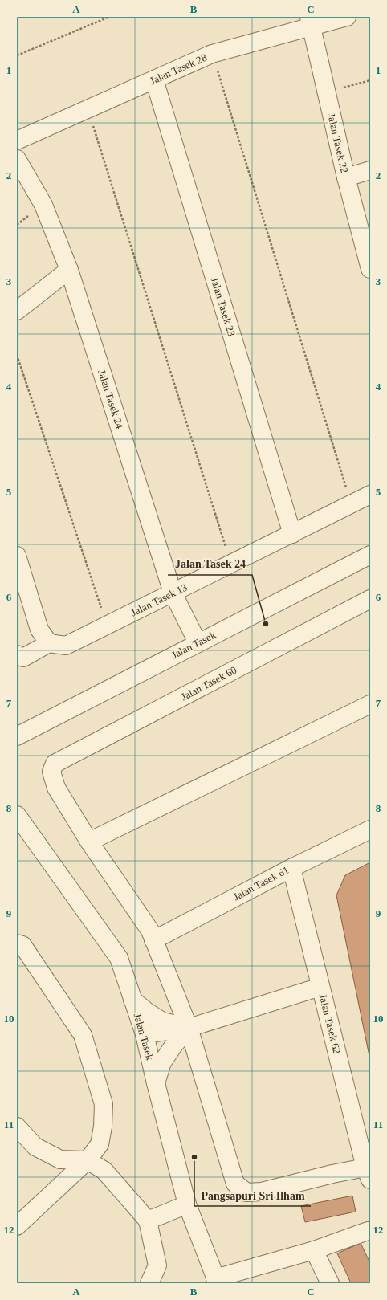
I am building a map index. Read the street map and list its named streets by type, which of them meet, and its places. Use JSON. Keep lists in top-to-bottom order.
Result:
{
  "streets": {
    "street": [
      "Jalan Tasek 28",
      "Jalan Tasek 22",
      "Jalan Tasek 23",
      "Jalan Tasek 24",
      "Jalan Tasek 13",
      "Jalan Tasek",
      "Jalan Tasek 60",
      "Jalan Tasek 61",
      "Jalan Tasek 62"
    ]
  },
  "crossings": [
    ["Jalan Tasek 28", "Jalan Tasek 22"],
    ["Jalan Tasek 28", "Jalan Tasek 23"],
    ["Jalan Tasek 23", "Jalan Tasek 13"],
    ["Jalan Tasek 24", "Jalan Tasek 13"],
    ["Jalan Tasek 24", "Jalan Tasek"],
    ["Jalan Tasek 61", "Jalan Tasek 62"]
  ],
  "places": ["Jalan Tasek 24", "Pangsapuri Sri Ilham"],
  "grid": {
    "columns": ["A", "B", "C"],
    "rows": [
      "1",
      "2",
      "3",
      "4",
      "5",
      "6",
      "7",
      "8",
      "9",
      "10",
      "11",
      "12"
    ]
  }
}
